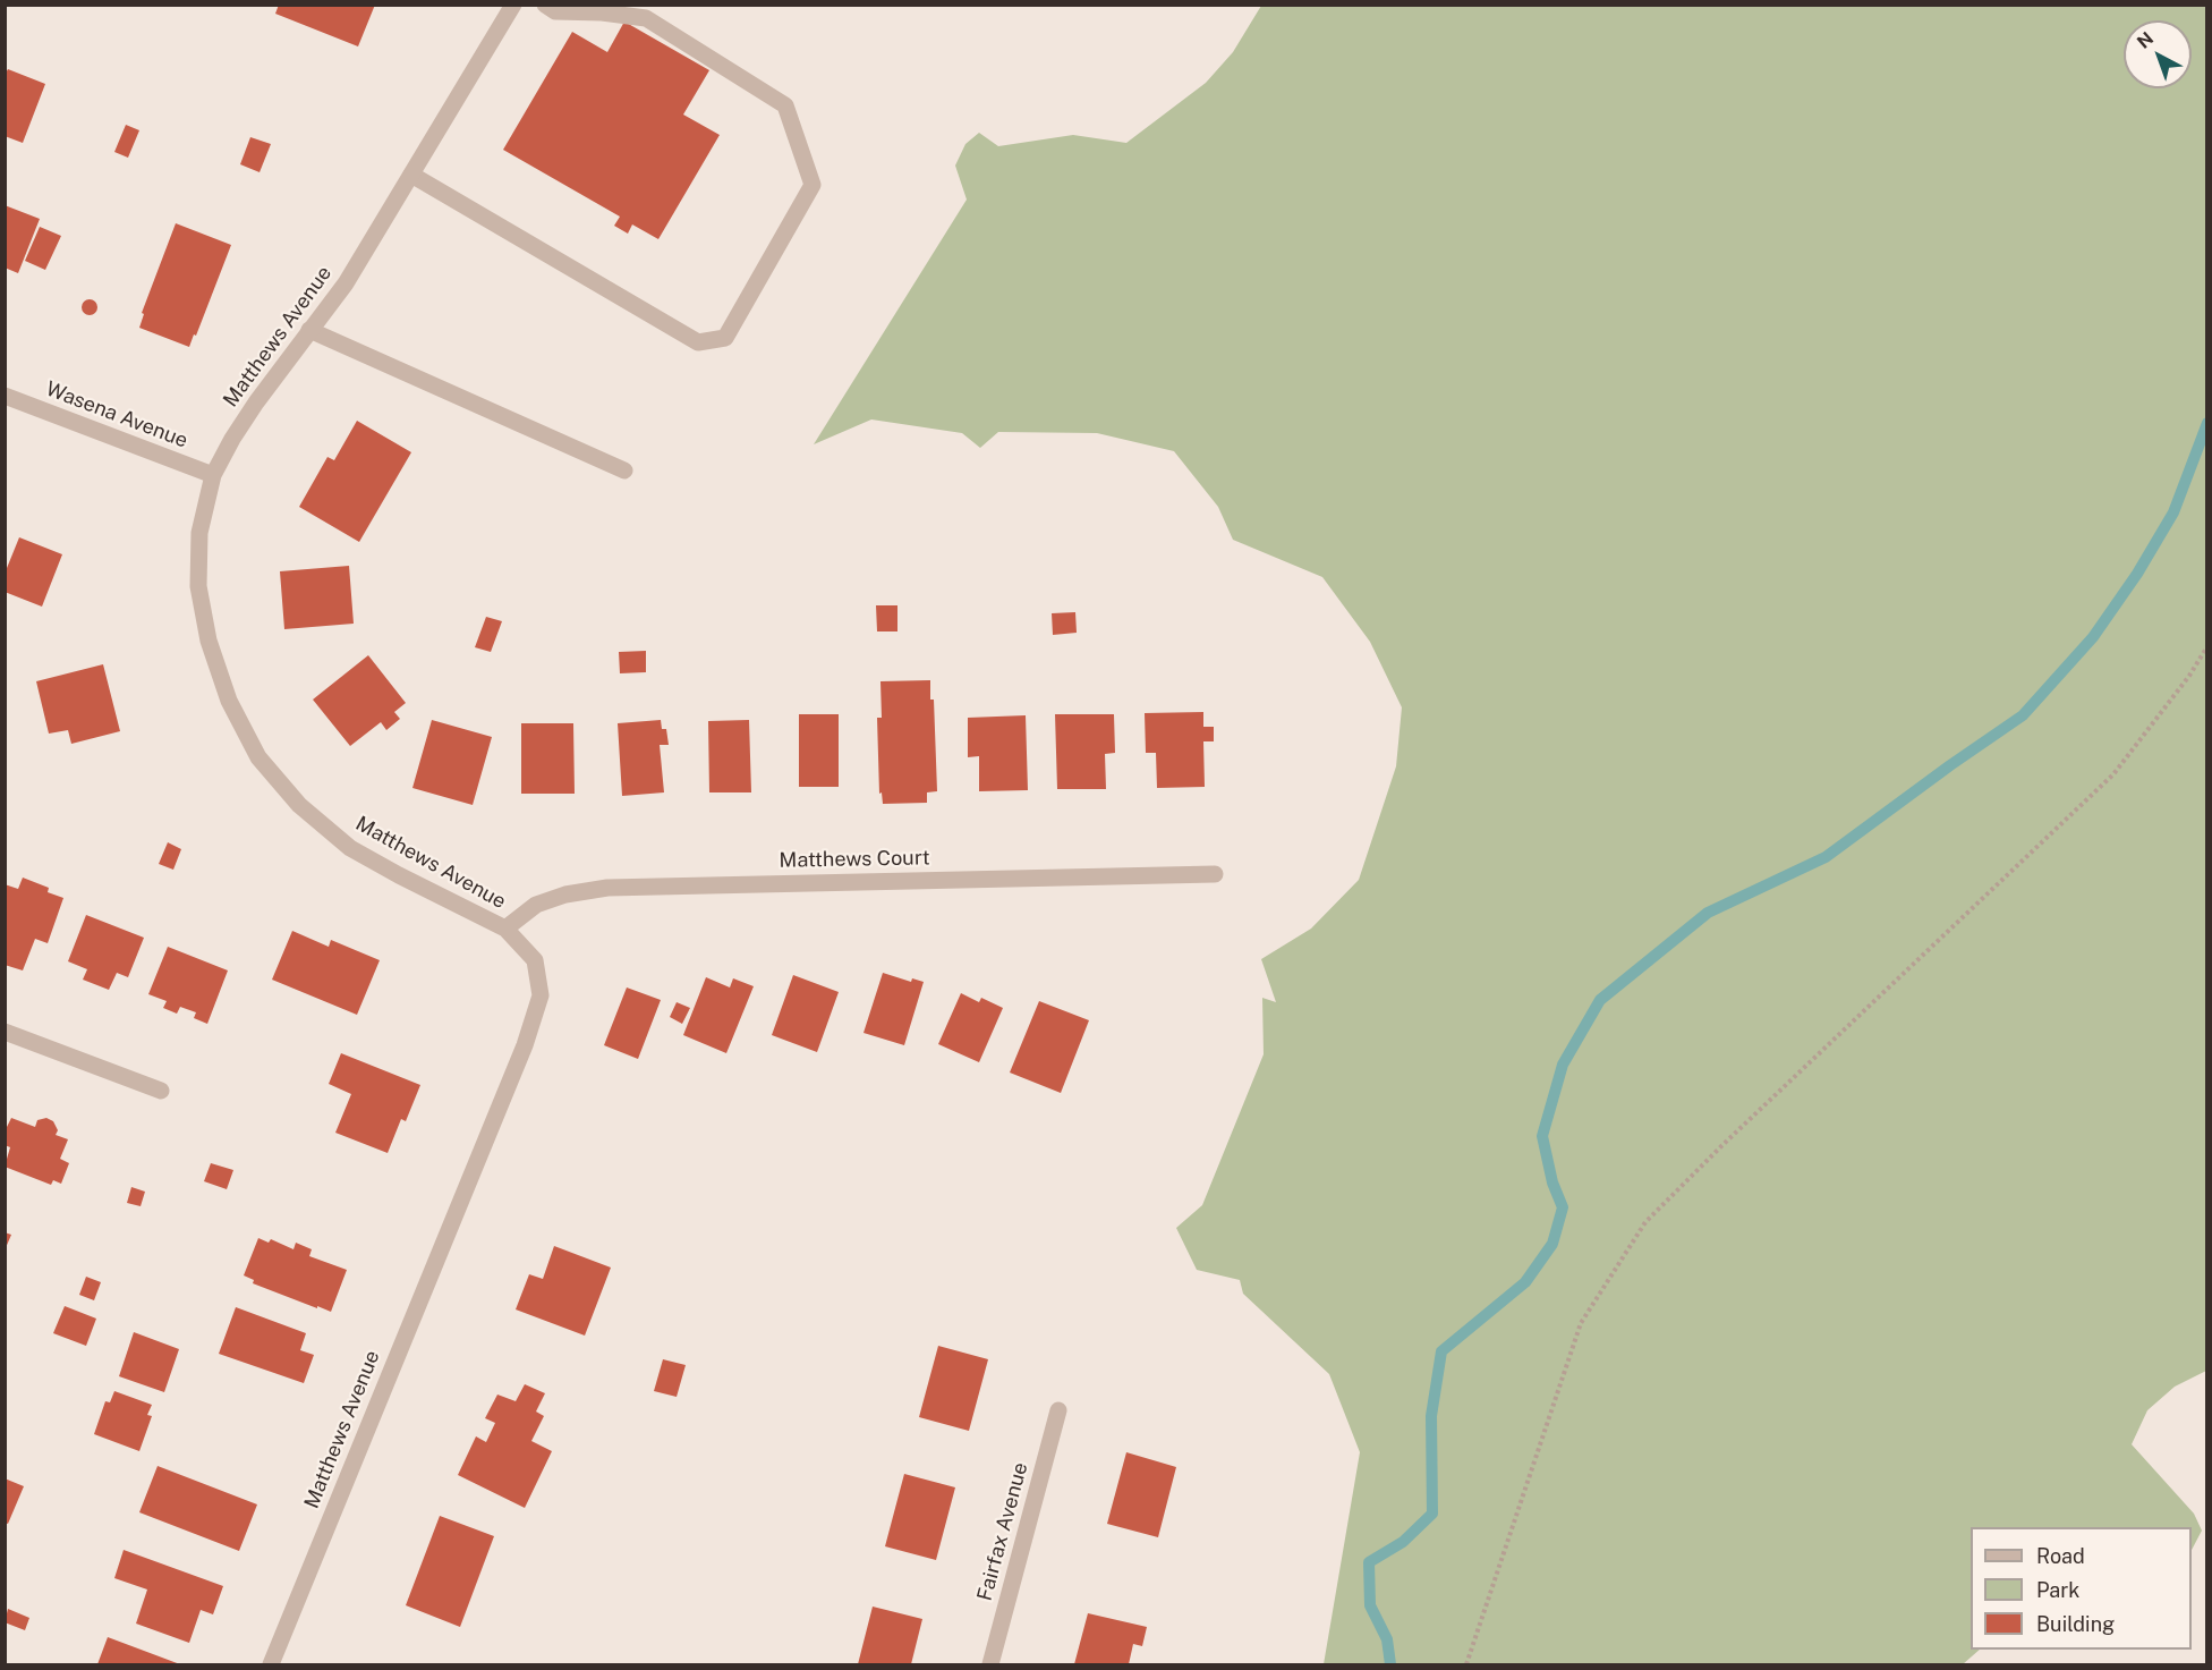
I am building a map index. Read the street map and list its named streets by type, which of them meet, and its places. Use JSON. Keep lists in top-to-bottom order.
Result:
{
  "streets": {
    "street": [
      "Matthews Avenue",
      "Wasena Avenue",
      "Matthews Court",
      "Fairfax Avenue"
    ]
  },
  "crossings": [
    ["Matthews Avenue", "Wasena Avenue"],
    ["Matthews Avenue", "Matthews Court"]
  ],
  "legend": ["Road", "Park", "Building"],
  "north": "top left"
}
